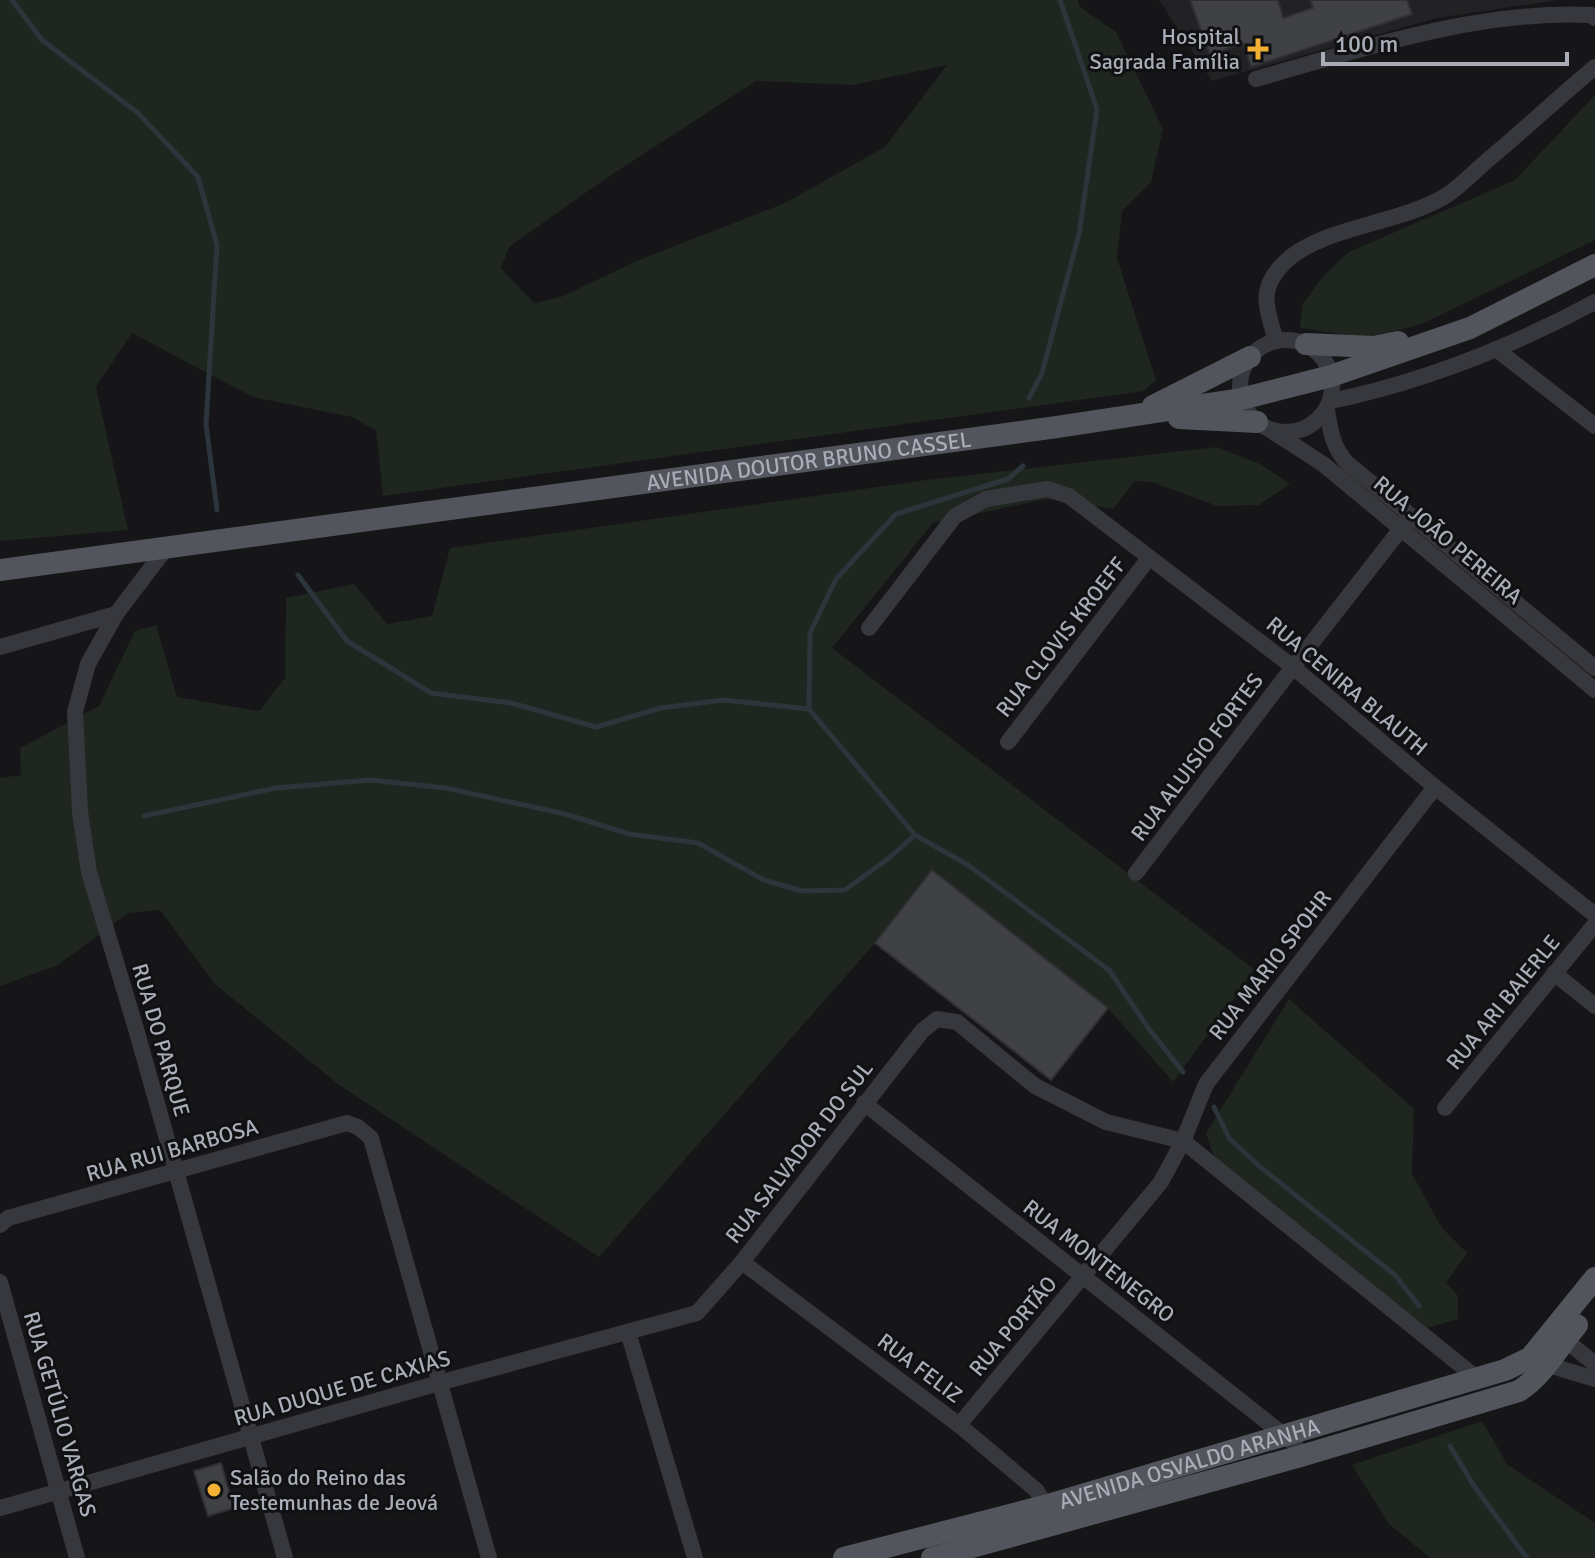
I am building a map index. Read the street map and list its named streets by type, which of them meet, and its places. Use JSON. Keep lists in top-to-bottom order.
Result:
{
  "streets": {
    "main road": ["AVENIDA DOUTOR BRUNO CASSEL", "AVENIDA OSVALDO ARANHA"],
    "street": [
      "RUA JOÃO PEREIRA",
      "RUA CLOVIS KROEFF",
      "RUA CENIRA BLAUTH",
      "RUA ALUISIO FORTES",
      "RUA MARIO SPOHR",
      "RUA ARI BAIERLE",
      "RUA DO PARQUE",
      "RUA RUI BARBOSA",
      "RUA SALVADOR DO SUL",
      "RUA MONTENEGRO",
      "RUA PORTÃO",
      "RUA FELIZ",
      "RUA DUQUE DE CAXIAS",
      "RUA GETÚLIO VARGAS"
    ]
  },
  "crossings": [
    ["AVENIDA DOUTOR BRUNO CASSEL", "RUA JOÃO PEREIRA"],
    ["AVENIDA DOUTOR BRUNO CASSEL", "RUA DO PARQUE"],
    ["RUA JOÃO PEREIRA", "RUA ALUISIO FORTES"],
    ["RUA CLOVIS KROEFF", "RUA CENIRA BLAUTH"],
    ["RUA CENIRA BLAUTH", "RUA ALUISIO FORTES"],
    ["RUA CENIRA BLAUTH", "RUA MARIO SPOHR"],
    ["RUA MARIO SPOHR", "RUA SALVADOR DO SUL"],
    ["RUA MARIO SPOHR", "RUA PORTÃO"],
    ["RUA DO PARQUE", "RUA RUI BARBOSA"],
    ["RUA DO PARQUE", "RUA DUQUE DE CAXIAS"],
    ["RUA RUI BARBOSA", "RUA DUQUE DE CAXIAS"],
    ["RUA SALVADOR DO SUL", "RUA MONTENEGRO"],
    ["RUA SALVADOR DO SUL", "RUA FELIZ"],
    ["RUA SALVADOR DO SUL", "RUA DUQUE DE CAXIAS"],
    ["RUA MONTENEGRO", "RUA PORTÃO"],
    ["RUA MONTENEGRO", "AVENIDA OSVALDO ARANHA"],
    ["RUA PORTÃO", "RUA FELIZ"],
    ["RUA FELIZ", "AVENIDA OSVALDO ARANHA"],
    ["RUA DUQUE DE CAXIAS", "RUA GETÚLIO VARGAS"]
  ],
  "places": {
    "health": ["Hospital Sagrada Família"],
    "other": ["Salão do Reino das Testemunhas de Jeová"]
  },
  "scale_bar": "100 m"
}
